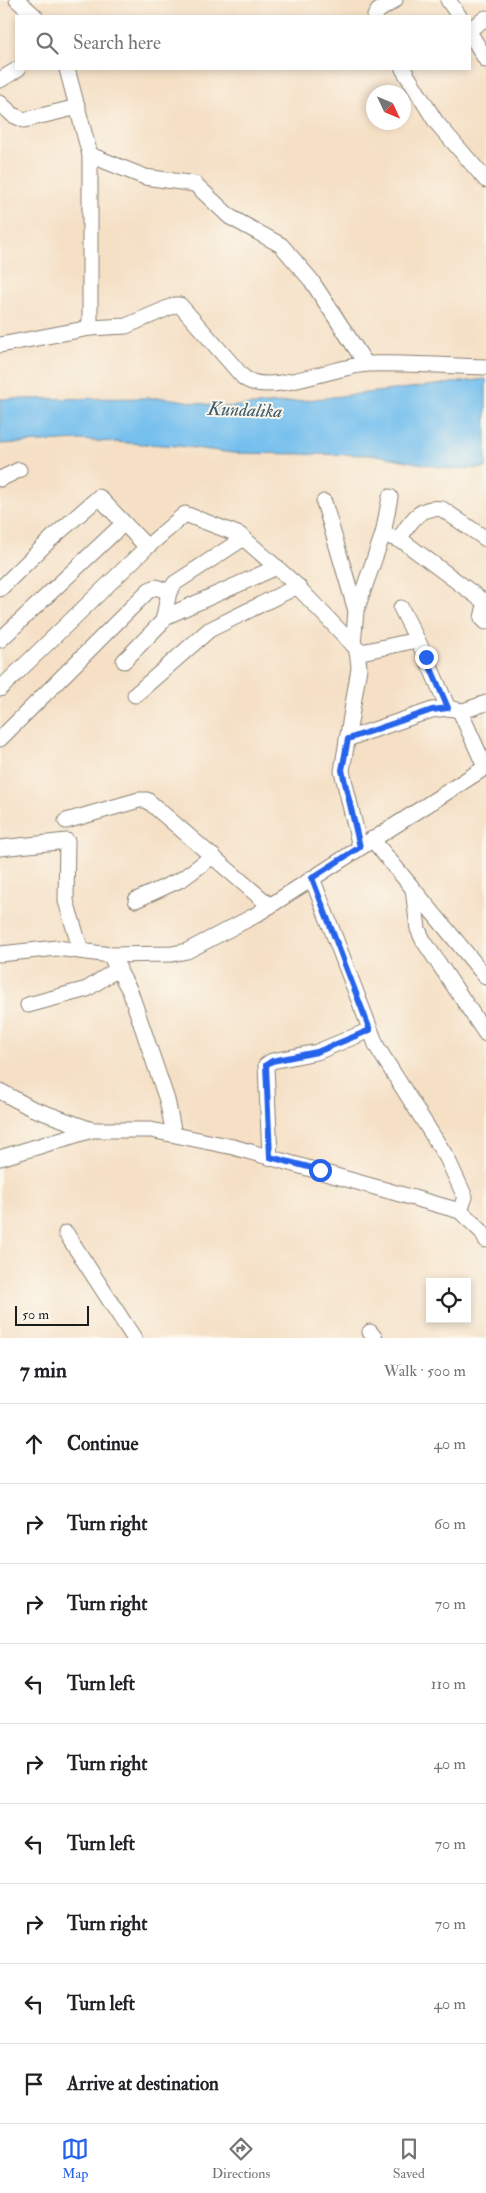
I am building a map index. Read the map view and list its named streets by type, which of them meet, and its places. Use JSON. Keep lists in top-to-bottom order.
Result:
{
  "water": ["Kundalika"],
  "scale_bar": "50 m",
  "north": "bottom right",
  "page": {
    "search": "Search here",
    "scale": "50 m",
    "heading": ["7 min", "Walk · 500 m"],
    "list": [
      ["Continue", "40 m"],
      ["Turn right", "60 m"],
      ["Turn right", "70 m"],
      ["Turn left", "110 m"],
      ["Turn right", "40 m"],
      ["Turn left", "70 m"],
      ["Turn right", "70 m"],
      ["Turn left", "40 m"],
      "Arrive at destination"
    ],
    "nav": ["Map", "Directions", "Saved"]
  }
}
